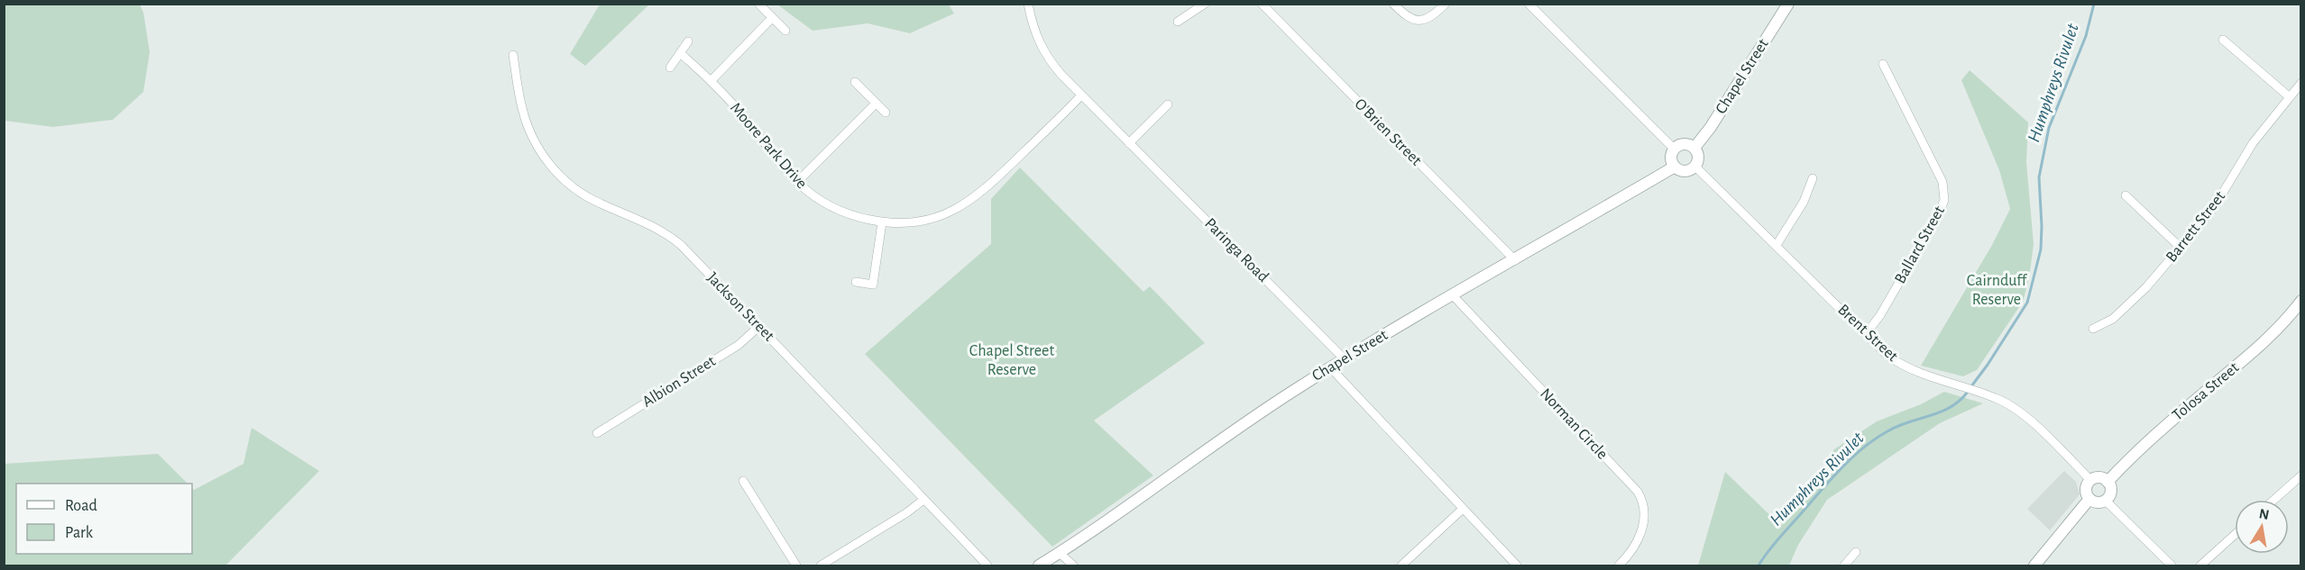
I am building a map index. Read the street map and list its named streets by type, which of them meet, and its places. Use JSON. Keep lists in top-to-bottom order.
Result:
{
  "streets": {
    "street": [
      "Chapel Street",
      "O'Brien Street",
      "Moore Park Drive",
      "Barrett Street",
      "Ballard Street",
      "Paringa Road",
      "Jackson Street",
      "Brent Street",
      "Albion Street",
      "Tolosa Street",
      "Norman Circle"
    ]
  },
  "crossings": [
    ["Chapel Street", "O'Brien Street"],
    ["Chapel Street", "Paringa Road"],
    ["Chapel Street", "Brent Street"],
    ["Chapel Street", "Norman Circle"],
    ["Moore Park Drive", "Paringa Road"],
    ["Ballard Street", "Brent Street"],
    ["Jackson Street", "Albion Street"],
    ["Brent Street", "Tolosa Street"]
  ],
  "water": ["Humphreys Rivulet"],
  "parks": ["Cairnduff Reserve", "Chapel Street Reserve"],
  "legend": ["Road", "Park"],
  "north": "top"
}
